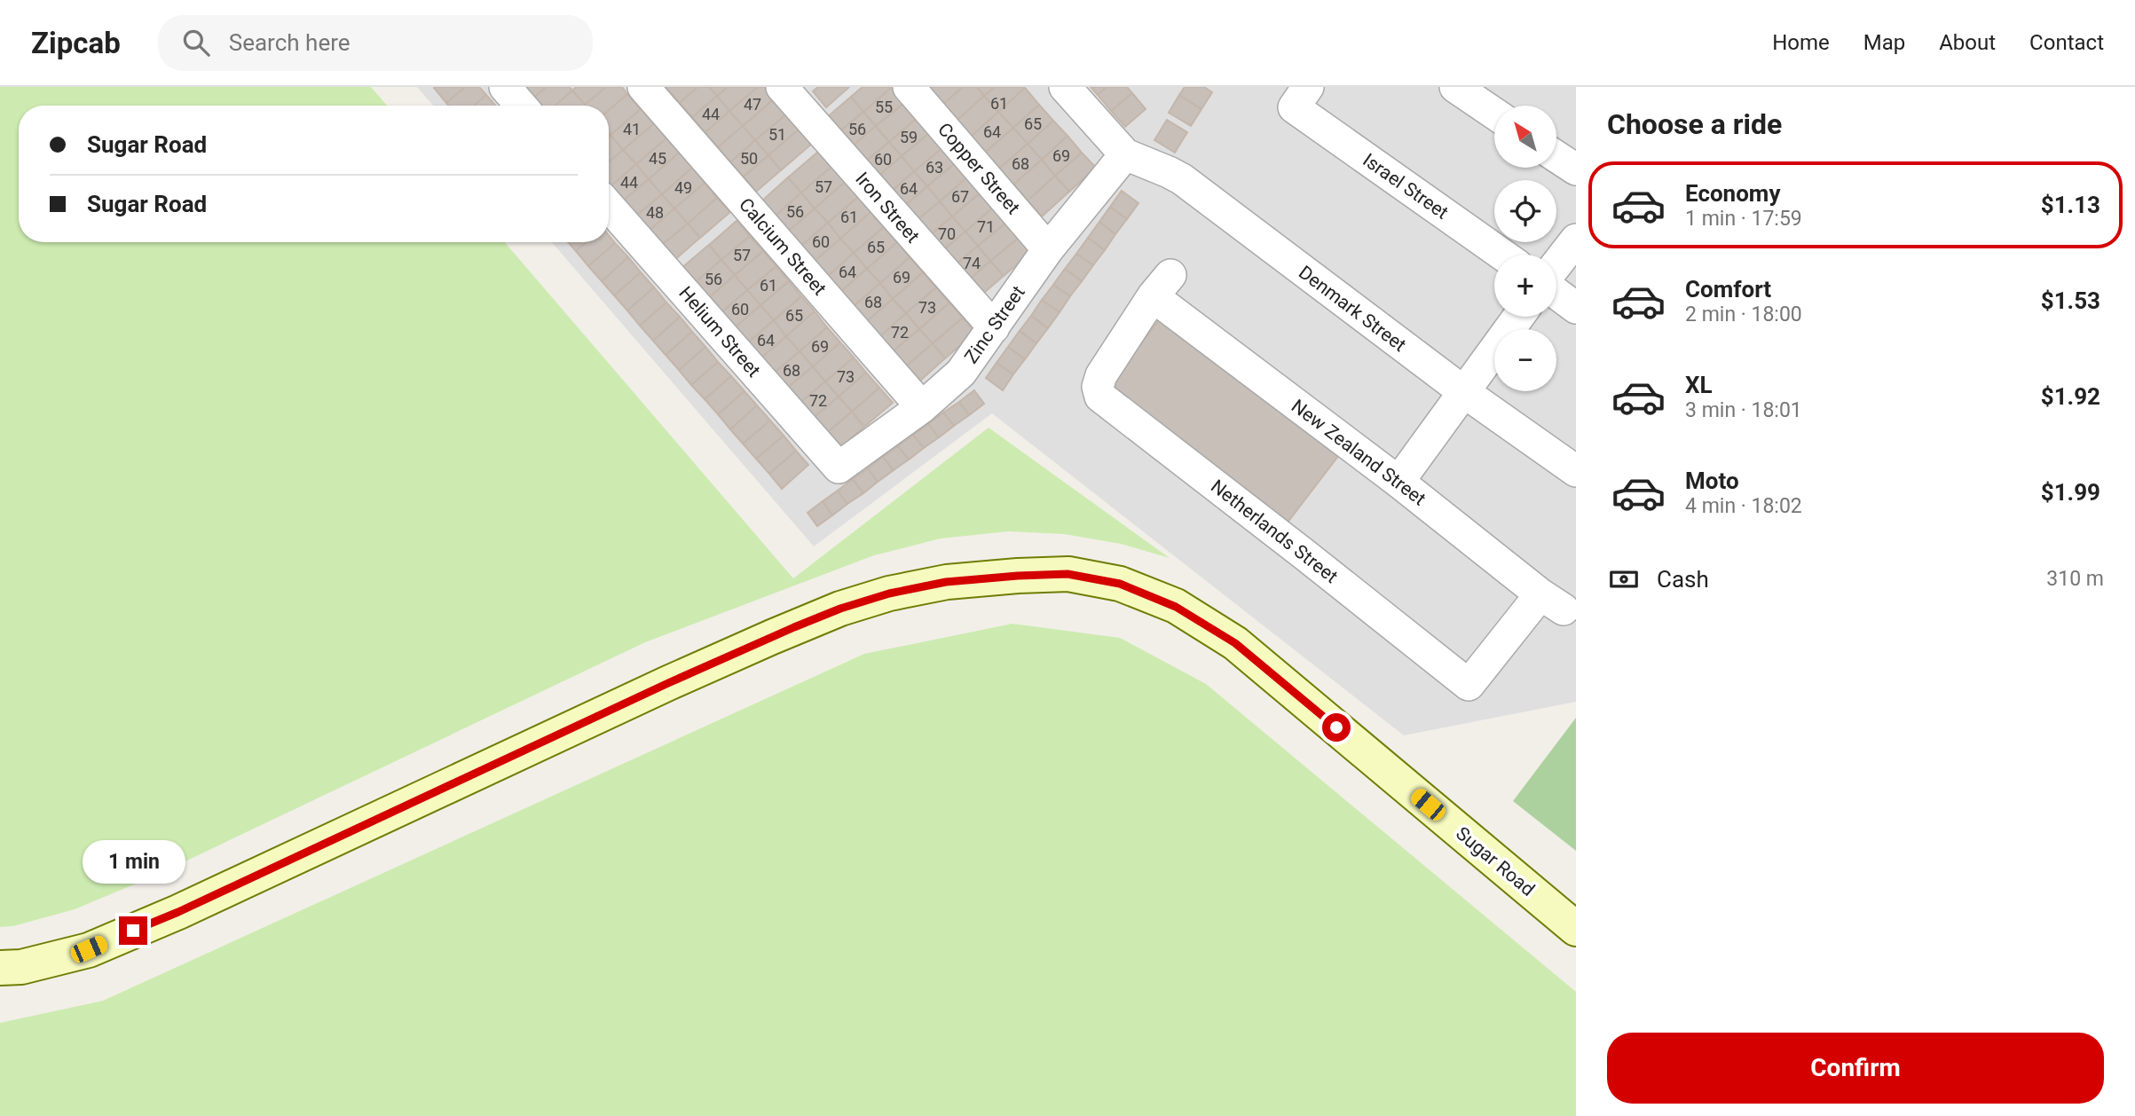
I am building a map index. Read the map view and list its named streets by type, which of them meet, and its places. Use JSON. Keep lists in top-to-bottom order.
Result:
{
  "streets": {
    "main road": ["Sugar Road"],
    "street": [
      "Copper Street",
      "Israel Street",
      "Iron Street",
      "Calcium Street",
      "Denmark Street",
      "Zinc Street",
      "Helium Street",
      "New Zealand Street",
      "Netherlands Street"
    ]
  },
  "crossings": [
    ["Copper Street", "Zinc Street"],
    ["Iron Street", "Zinc Street"],
    ["Calcium Street", "Zinc Street"],
    ["Denmark Street", "Zinc Street"],
    ["Zinc Street", "Helium Street"],
    ["New Zealand Street", "Netherlands Street"]
  ],
  "house_numbers": [
    "61",
    "47",
    "55",
    "44",
    "65",
    "41",
    "56",
    "64",
    "51",
    "59",
    "69",
    "45",
    "50",
    "60",
    "68",
    "63",
    "44",
    "57",
    "49",
    "64",
    "67",
    "56",
    "48",
    "61",
    "71",
    "70",
    "60",
    "65",
    "57",
    "74",
    "64",
    "69",
    "56",
    "61",
    "68",
    "73",
    "60",
    "65",
    "72",
    "64",
    "69",
    "68",
    "73",
    "72"
  ],
  "north": "top left",
  "page": {
    "header": "Zipcab",
    "search": "Search here",
    "nav": [
      "Home",
      "Map",
      "About",
      "Contact"
    ],
    "heading": "Choose a ride",
    "map_buttons": ["+", "−"],
    "banner": ["Sugar Road", "Sugar Road"],
    "list": [
      {
        "name": "Economy",
        "note": "1 min · 17:59",
        "value": "$1.13"
      },
      {
        "name": "Comfort",
        "note": "2 min · 18:00",
        "value": "$1.53"
      },
      {
        "name": "XL",
        "note": "3 min · 18:01",
        "value": "$1.92"
      },
      {
        "name": "Moto",
        "note": "4 min · 18:02",
        "value": "$1.99"
      }
    ],
    "pay": ["Cash", "310 m"],
    "bubble": "1 min",
    "buttons": "Confirm"
  }
}
